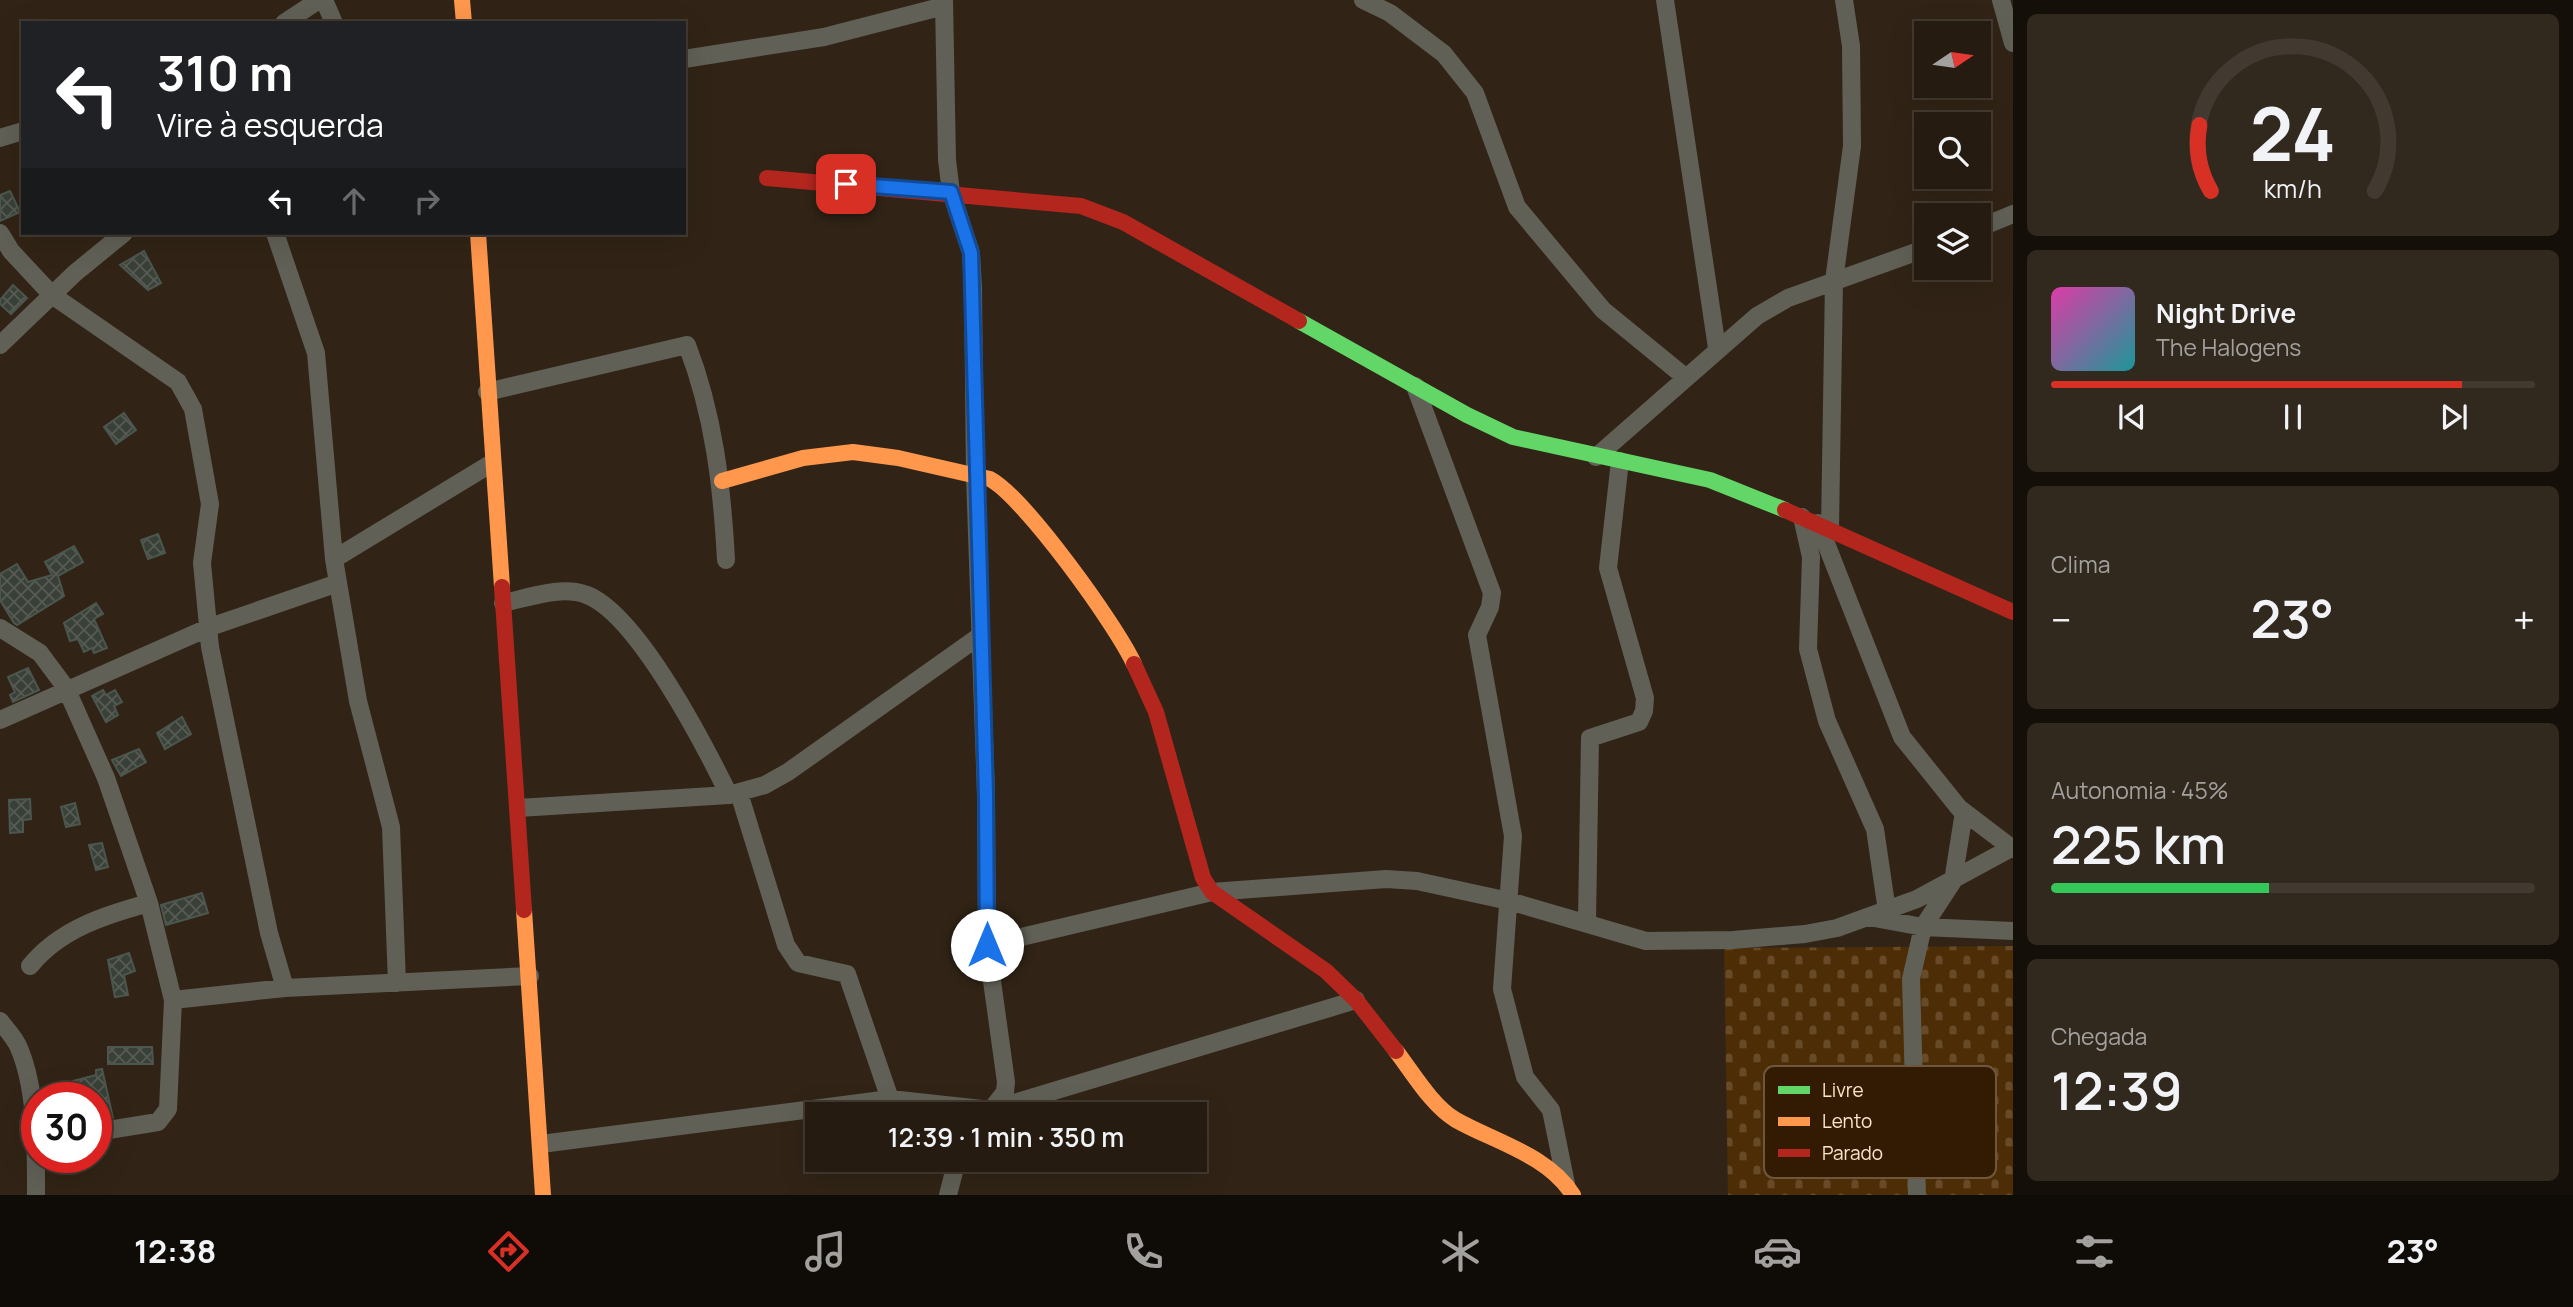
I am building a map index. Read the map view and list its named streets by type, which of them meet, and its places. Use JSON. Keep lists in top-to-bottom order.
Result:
{
  "legend": ["Livre", "Lento", "Parado"],
  "north": "right",
  "page": {
    "turn": ["310 m", "Vire à esquerda"],
    "song": ["Night Drive", "The Halogens"],
    "tile": [
      "Clima",
      ["Autonomia · 45%", "225 km"],
      ["Chegada", "12:39"]
    ],
    "heat": ["−", "23°", "+"],
    "limit": "30",
    "trip": "12:39 · 1 min · 350 m",
    "tabs": ["12:38", "23°"],
    "gauge": ["24", "km/h"]
  }
}
